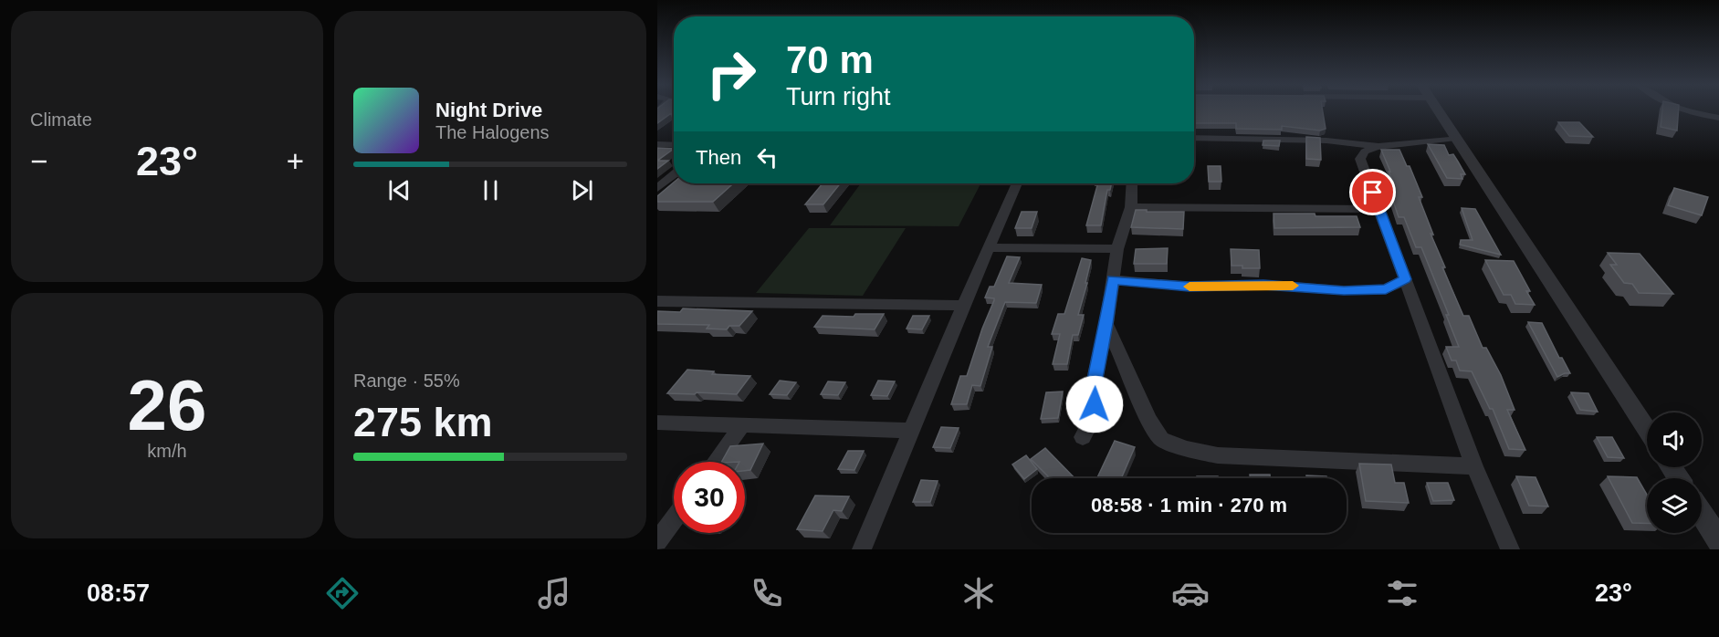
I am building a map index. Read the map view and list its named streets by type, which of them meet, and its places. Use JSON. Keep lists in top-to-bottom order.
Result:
{
  "page": {
    "tile": [
      "Climate",
      ["26", "km/h"],
      ["Range · 55%", "275 km"]
    ],
    "turn": ["70 m", "Turn right"],
    "song": ["Night Drive", "The Halogens"],
    "then": "Then",
    "heat": ["−", "23°", "+"],
    "limit": "30",
    "trip": "08:58 · 1 min · 270 m",
    "tabs": ["08:57", "23°"]
  }
}
